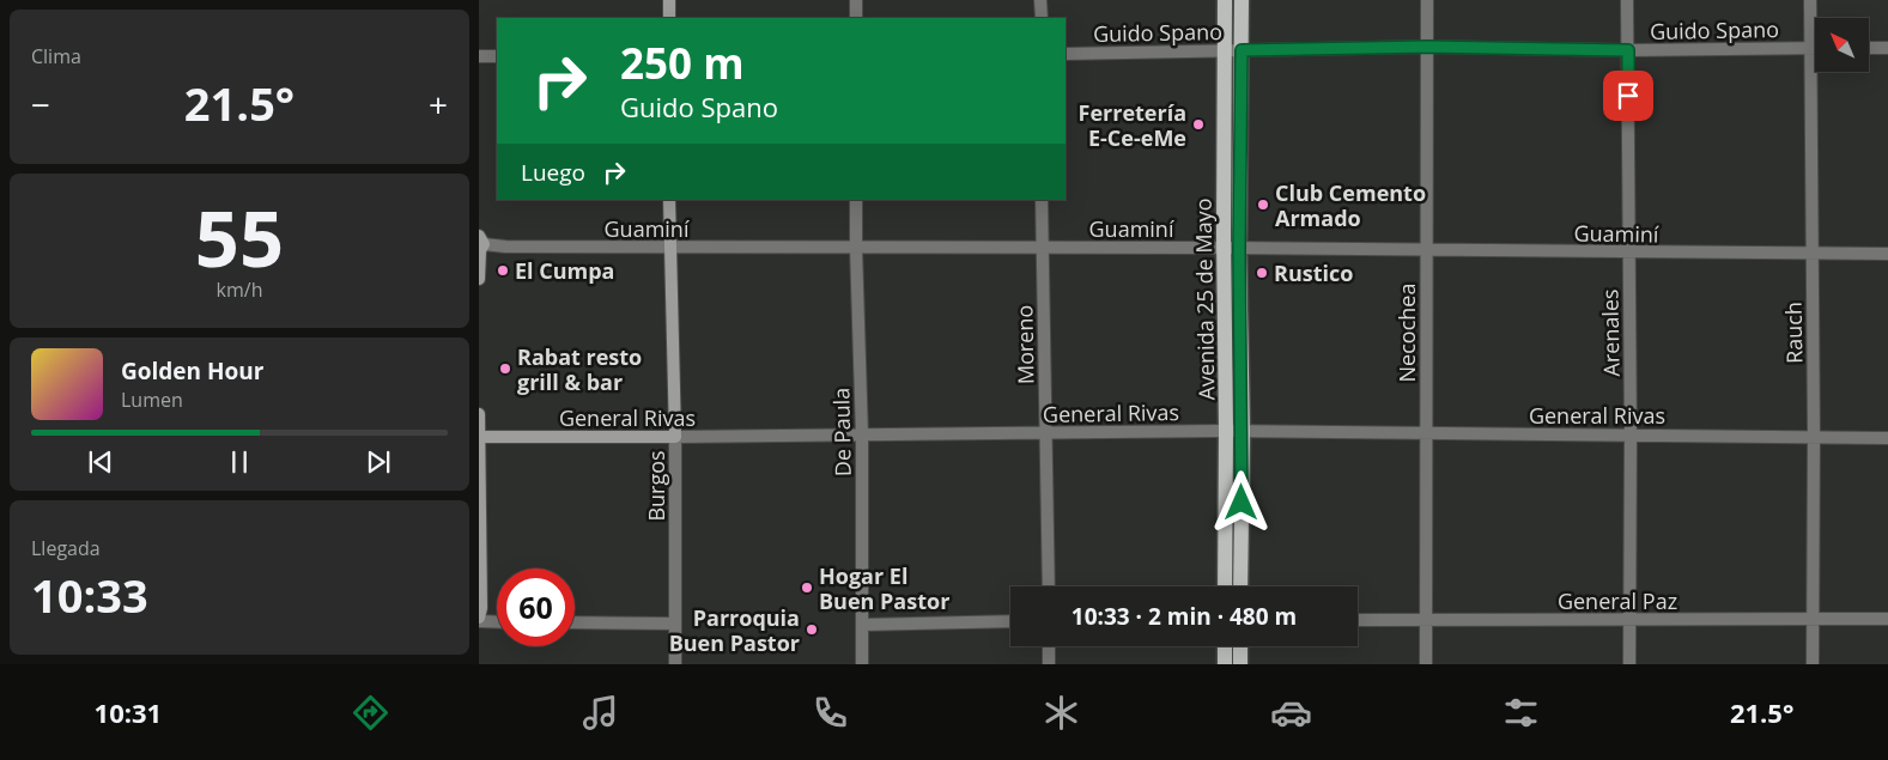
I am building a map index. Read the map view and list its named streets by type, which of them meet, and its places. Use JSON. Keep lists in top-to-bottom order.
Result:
{
  "streets": {
    "main road": ["Avenida 25 de Mayo", "General Rivas", "Burgos"],
    "street": [
      "Guido Spano",
      "Guaminí",
      "Necochea",
      "Arenales",
      "Rauch",
      "Moreno",
      "De Paula",
      "General Paz"
    ]
  },
  "crossings": [
    ["Guido Spano", "Avenida 25 de Mayo"],
    ["Guido Spano", "Necochea"],
    ["Guido Spano", "Arenales"],
    ["Guido Spano", "Rauch"],
    ["Guaminí", "Avenida 25 de Mayo"],
    ["Guaminí", "Necochea"],
    ["Guaminí", "Arenales"],
    ["Guaminí", "Rauch"],
    ["Guaminí", "Moreno"],
    ["Guaminí", "De Paula"],
    ["Guaminí", "Burgos"],
    ["Avenida 25 de Mayo", "General Rivas"],
    ["Necochea", "General Rivas"],
    ["Necochea", "General Paz"],
    ["Arenales", "General Rivas"],
    ["Arenales", "General Paz"],
    ["Rauch", "General Rivas"],
    ["Rauch", "General Paz"],
    ["Moreno", "General Rivas"],
    ["General Rivas", "De Paula"],
    ["General Rivas", "Burgos"]
  ],
  "places": [
    "Ferretería E-Ce-eMe",
    "Club Cemento Armado",
    "El Cumpa",
    "Rustico",
    "Rabat resto grill & bar",
    "Hogar El Buen Pastor",
    "Parroquia Buen Pastor"
  ],
  "north": "top left",
  "page": {
    "tile": [
      "Clima",
      ["55", "km/h"],
      ["Llegada", "10:33"]
    ],
    "turn": ["250 m", "Guido Spano"],
    "heat": ["−", "21.5°", "+"],
    "then": "Luego",
    "song": ["Golden Hour", "Lumen"],
    "limit": "60",
    "trip": "10:33 · 2 min · 480 m",
    "tabs": ["10:31", "21.5°"]
  }
}
